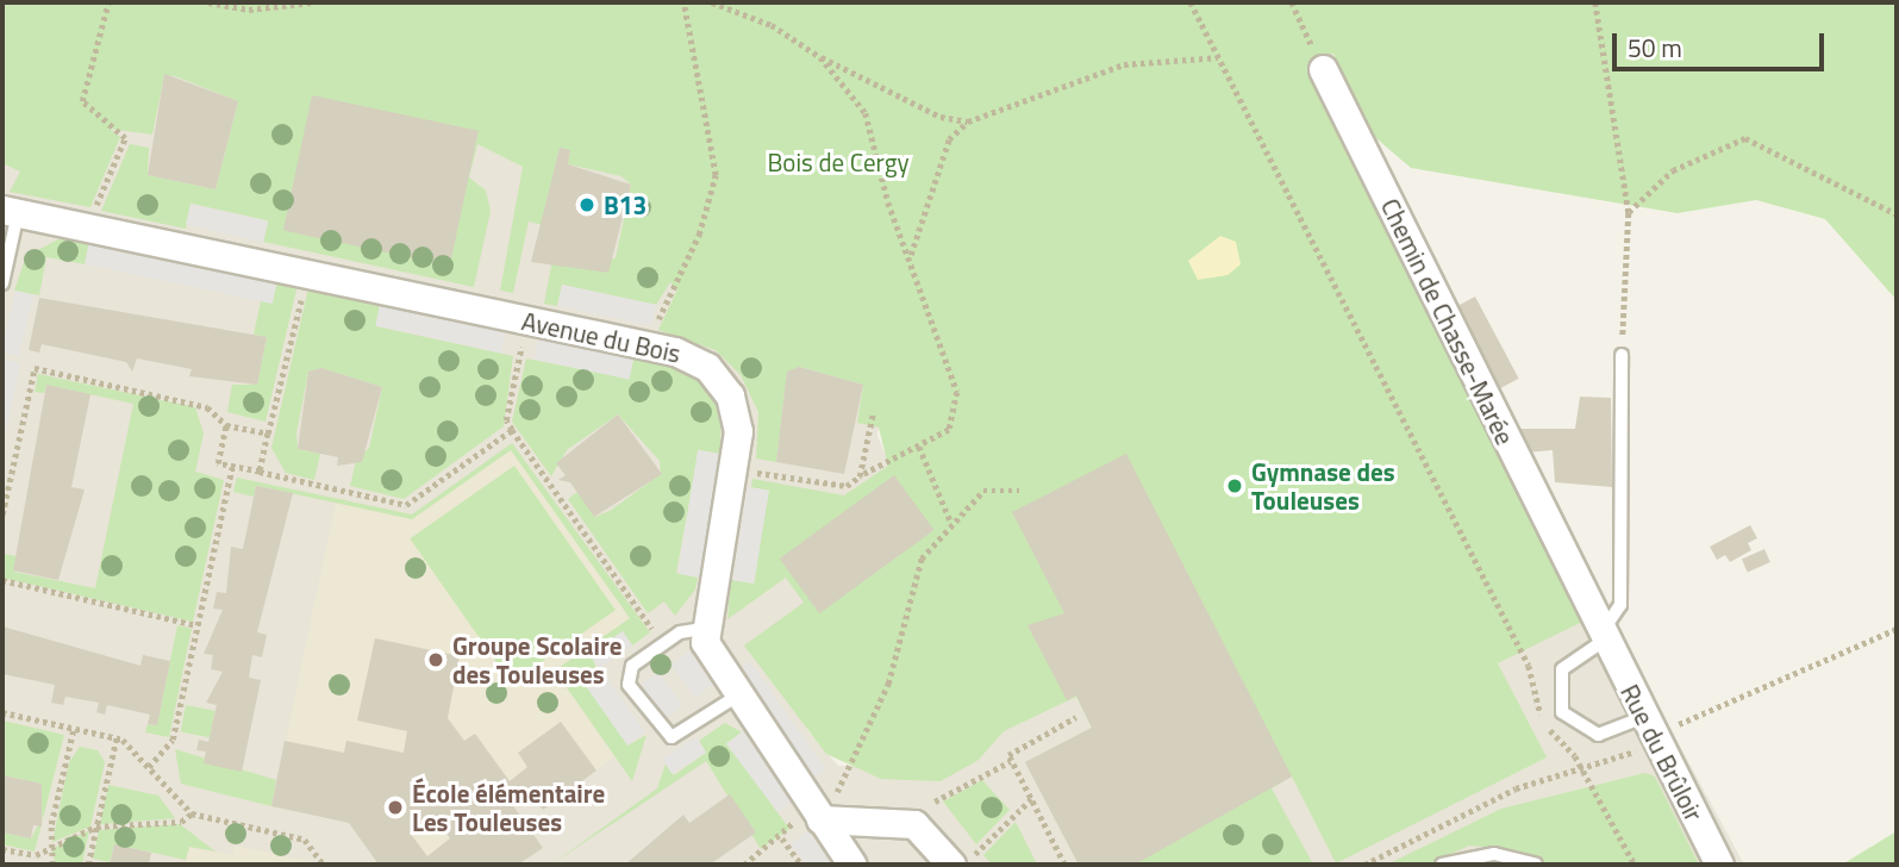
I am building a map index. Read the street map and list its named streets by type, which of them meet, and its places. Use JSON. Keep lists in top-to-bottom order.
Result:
{
  "streets": {
    "street": ["Chemin de Chasse-Marée", "Avenue du Bois", "Rue du Brûloir"]
  },
  "crossings": [
    ["Chemin de Chasse-Marée", "Rue du Brûloir"]
  ],
  "parks": ["Bois de Cergy"],
  "places": [
    "B13",
    "Gymnase des Touleuses",
    "Groupe Scolaire des Touleuses",
    "École élémentaire Les Touleuses"
  ],
  "scale_bar": "50 m"
}
